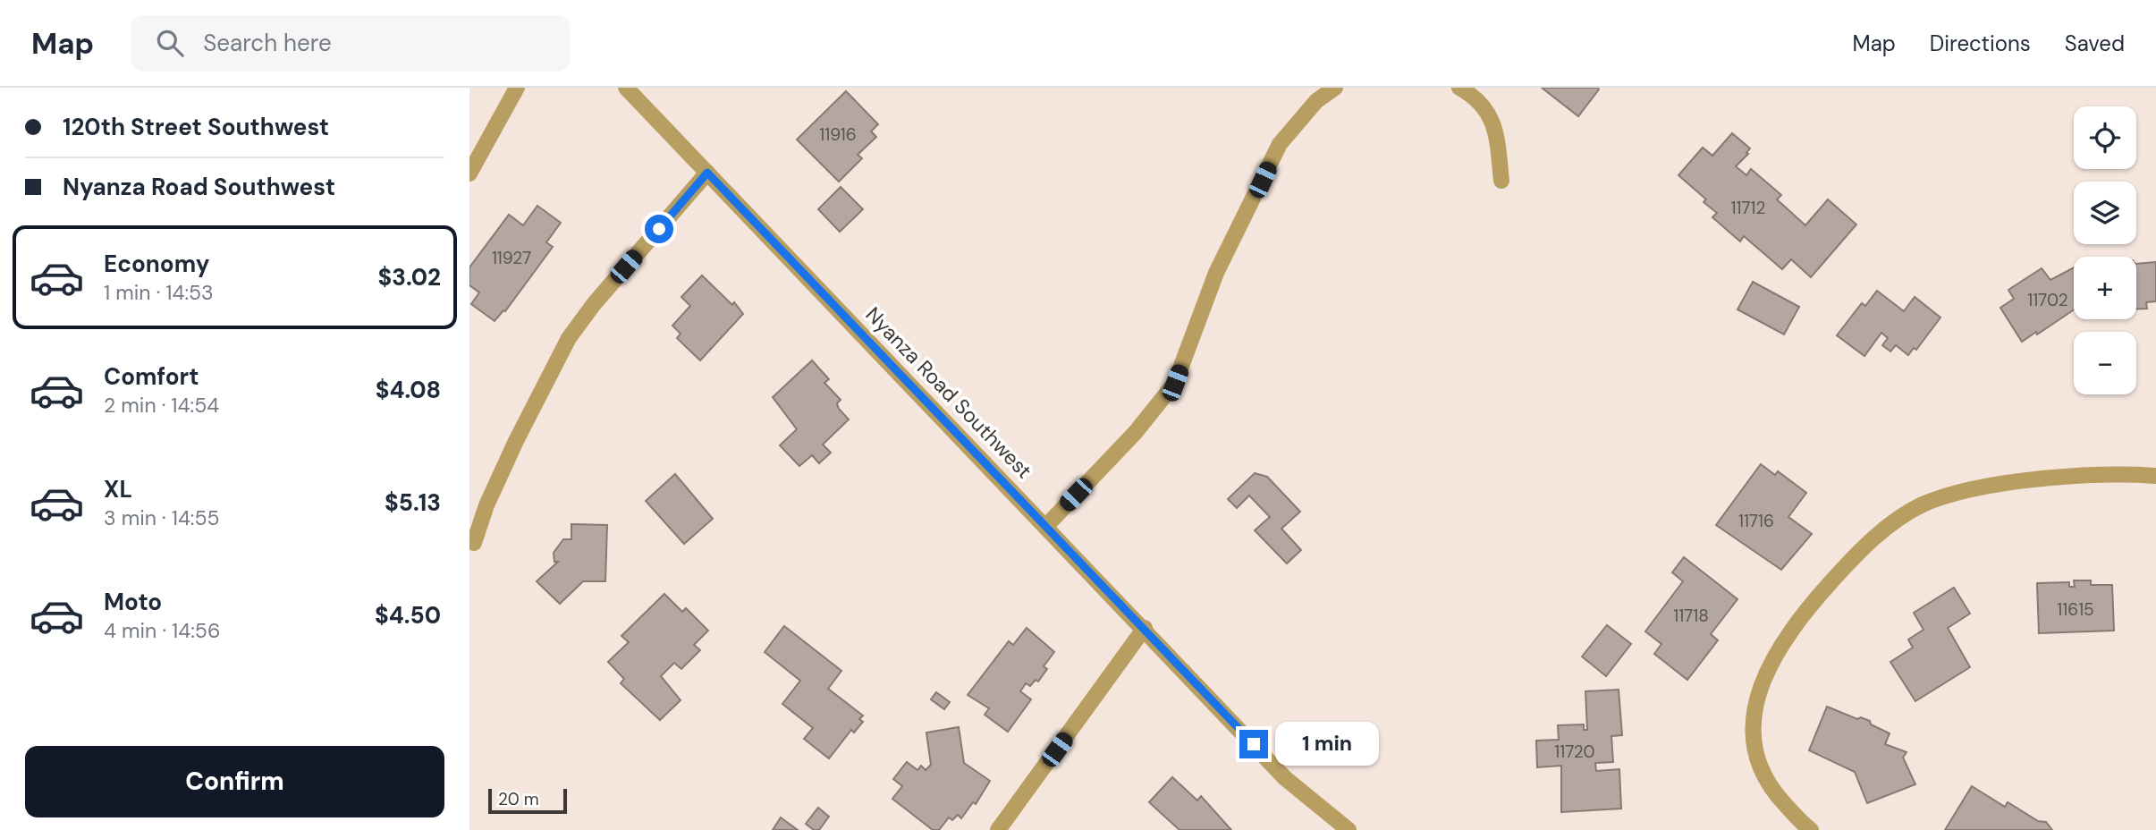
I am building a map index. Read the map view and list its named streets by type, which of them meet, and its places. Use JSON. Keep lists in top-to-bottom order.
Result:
{
  "streets": {
    "street": ["Nyanza Road Southwest"]
  },
  "house_numbers": [
    "11916",
    "11712",
    "11927",
    "11702",
    "11716",
    "11615",
    "11718",
    "11720"
  ],
  "scale_bar": "20 m",
  "page": {
    "header": "Map",
    "search": "Search here",
    "nav": ["Map", "Directions", "Saved"],
    "banner": ["120th Street Southwest", "Nyanza Road Southwest"],
    "map_buttons": ["+", "−"],
    "list": [
      {
        "name": "Economy",
        "note": "1 min · 14:53",
        "value": "$3.02"
      },
      {
        "name": "Comfort",
        "note": "2 min · 14:54",
        "value": "$4.08"
      },
      {
        "name": "XL",
        "note": "3 min · 14:55",
        "value": "$5.13"
      },
      {
        "name": "Moto",
        "note": "4 min · 14:56",
        "value": "$4.50"
      }
    ],
    "bubble": "1 min",
    "buttons": "Confirm",
    "scale": "20 m"
  }
}
